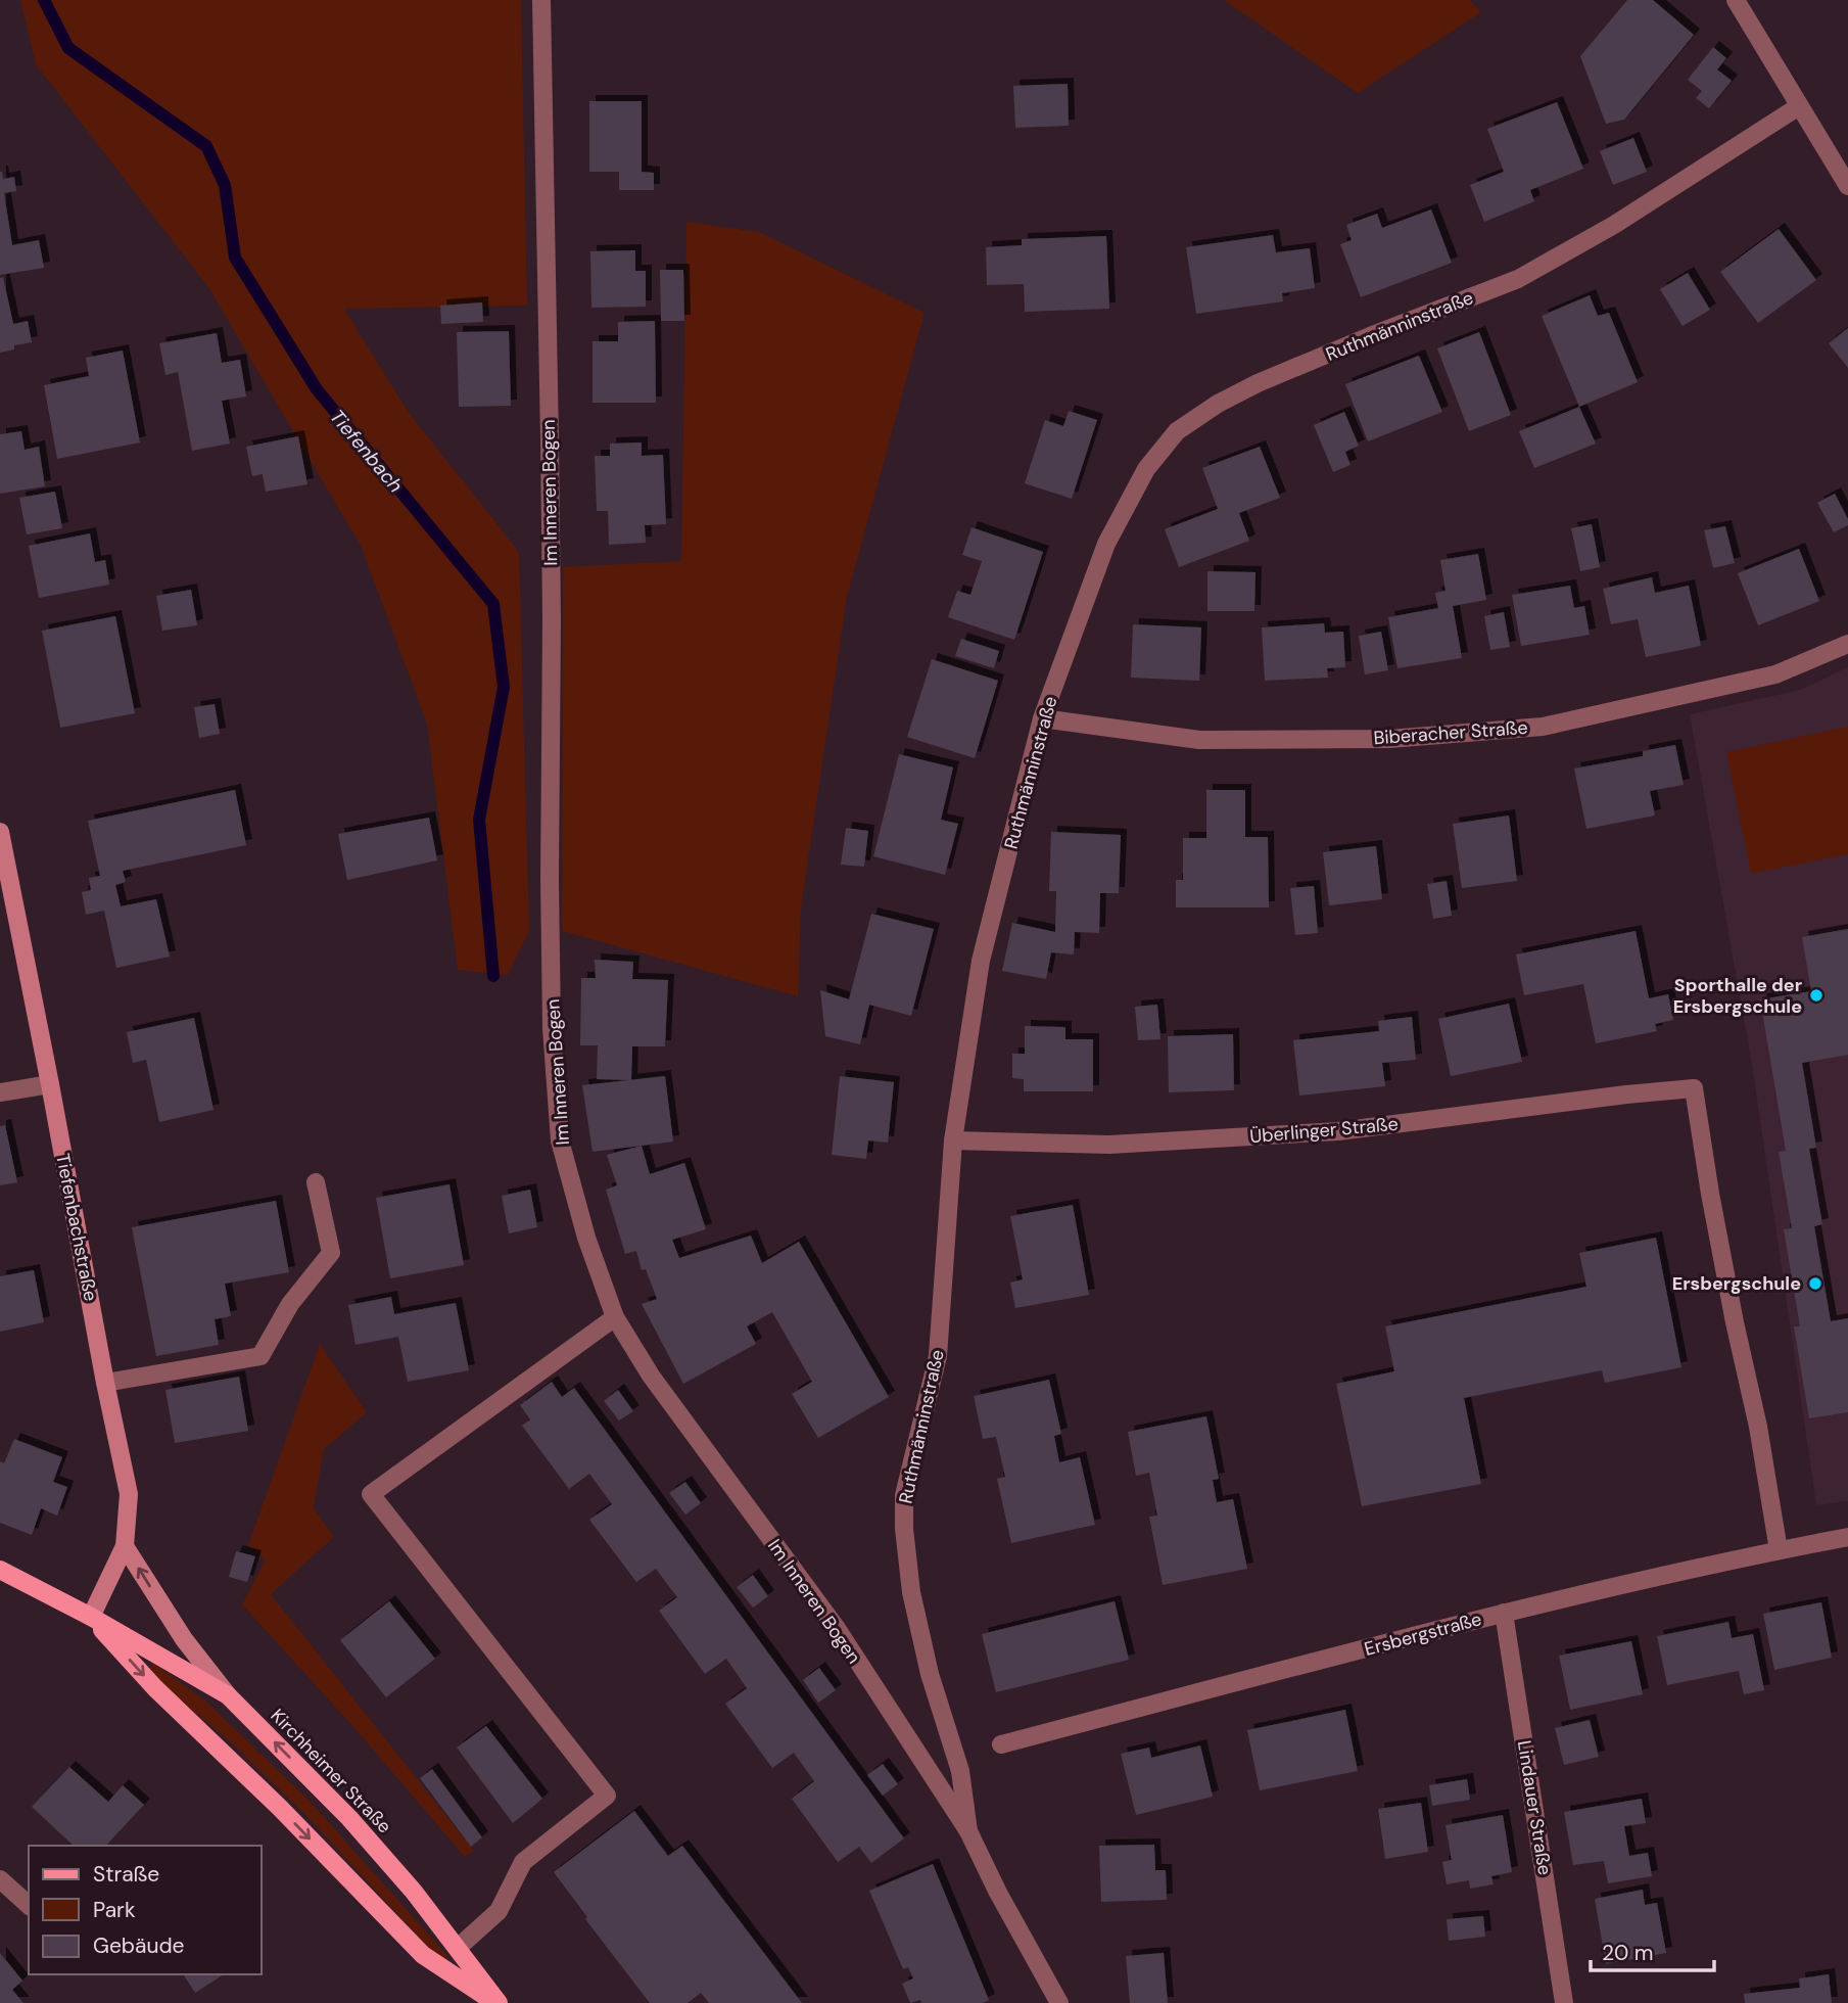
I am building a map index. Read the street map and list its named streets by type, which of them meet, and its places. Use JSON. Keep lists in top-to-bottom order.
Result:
{
  "streets": {
    "main road": ["Kirchheimer Straße"],
    "street": [
      "Ruthmänninstraße",
      "Im Inneren Bogen",
      "Biberacher Straße",
      "Überlinger Straße",
      "Tiefenbachstraße",
      "Ersbergstraße",
      "Lindauer Straße"
    ]
  },
  "crossings": [
    ["Ruthmänninstraße", "Im Inneren Bogen"],
    ["Ruthmänninstraße", "Biberacher Straße"],
    ["Ruthmänninstraße", "Überlinger Straße"],
    ["Überlinger Straße", "Ersbergstraße"],
    ["Tiefenbachstraße", "Kirchheimer Straße"],
    ["Ersbergstraße", "Lindauer Straße"]
  ],
  "water": ["Tiefenbach"],
  "places": ["Sporthalle der Ersbergschule", "Ersbergschule"],
  "legend": ["Straße", "Park", "Gebäude"],
  "scale_bar": "20 m"
}
